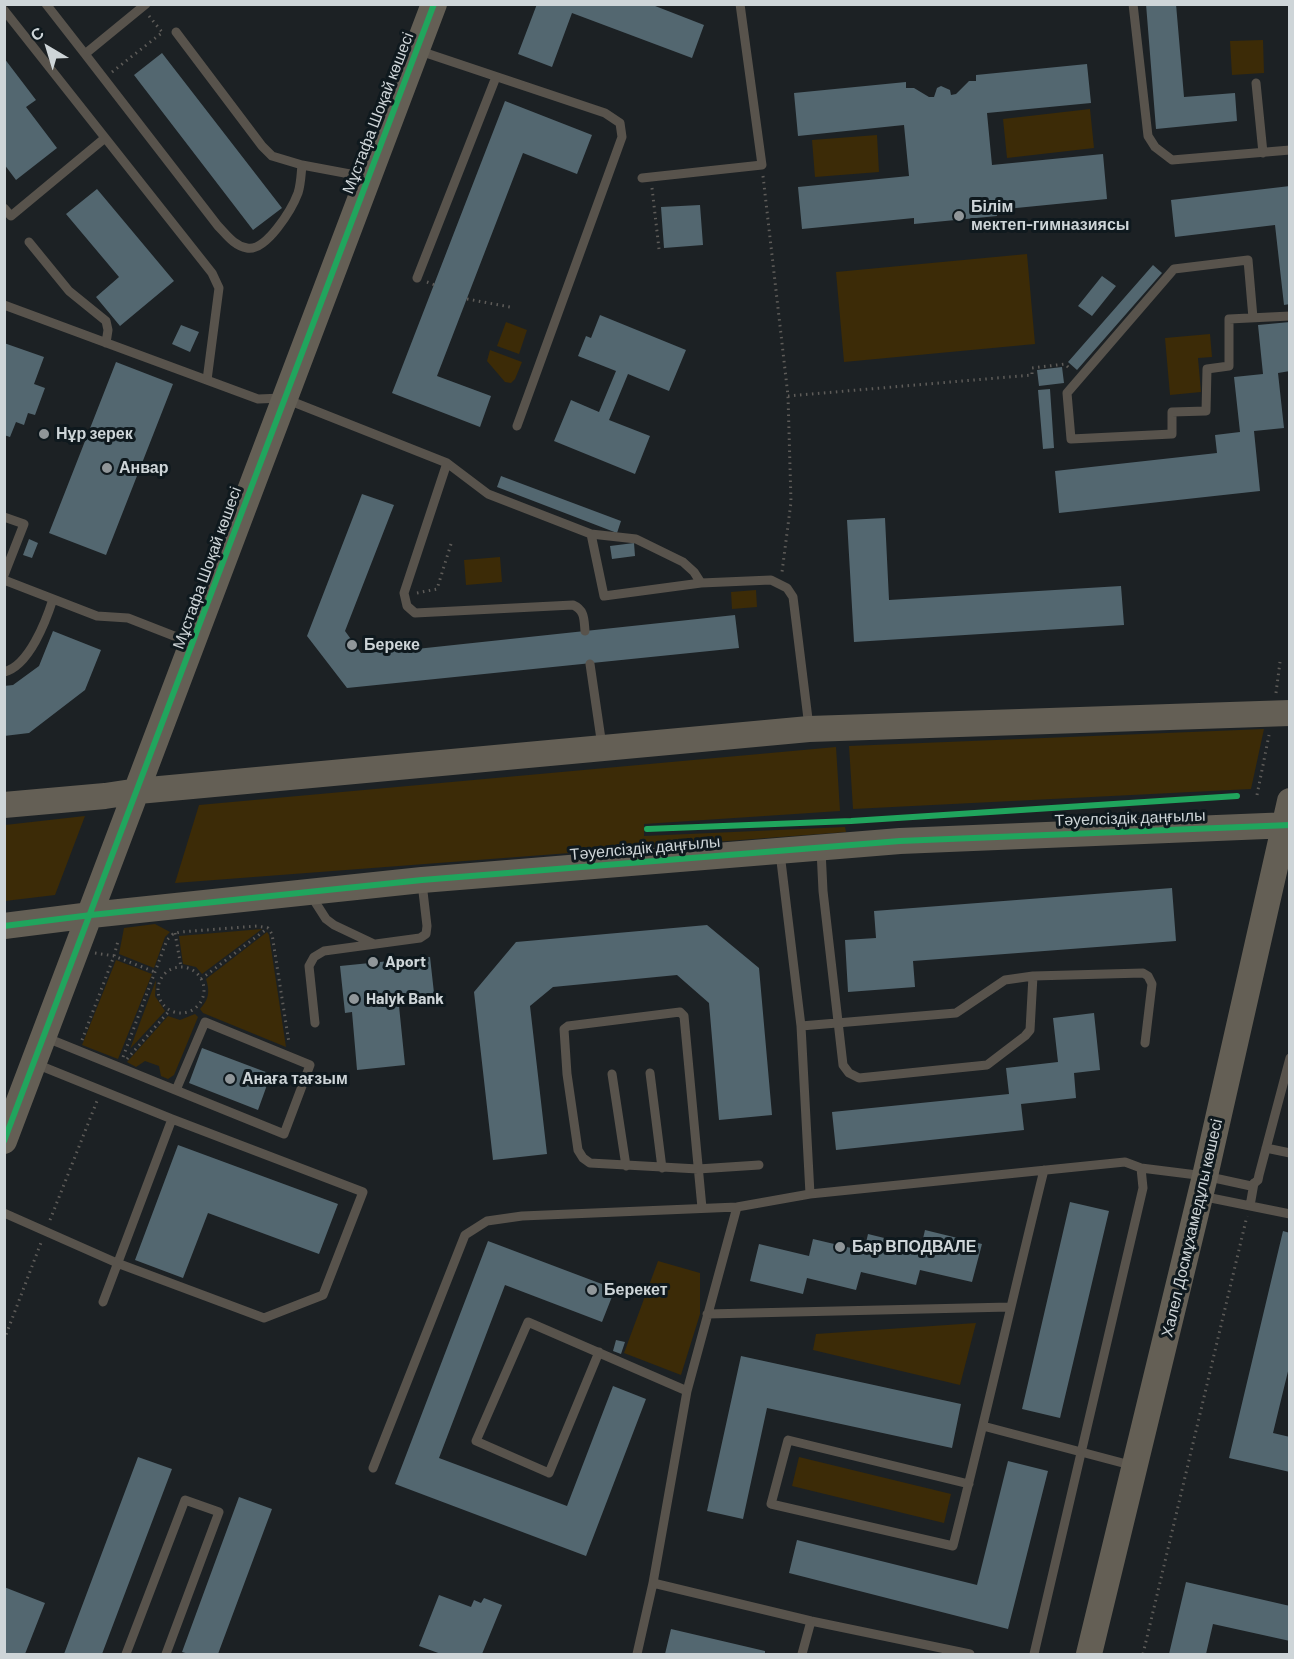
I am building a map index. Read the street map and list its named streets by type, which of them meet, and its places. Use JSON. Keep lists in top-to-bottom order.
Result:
{
  "streets": {
    "street": ["Мұстафа Шоқай көшесі", "Тәуелсіздік даңғылы", "Халел Досмұхамедұлы көшесі"]
  },
  "crossings": [
    ["Мұстафа Шоқай көшесі", "Тәуелсіздік даңғылы"],
    ["Тәуелсіздік даңғылы", "Халел Досмұхамедұлы көшесі"]
  ],
  "places": [
    "Білім мектеп-гимназиясы",
    "Нұр зерек",
    "Анвар",
    "Береке",
    "Aport",
    "Halyk Bank",
    "Анаға тағзым",
    "Бар ВПОДВАЛЕ",
    "Берекет"
  ],
  "north": "top left"
}
